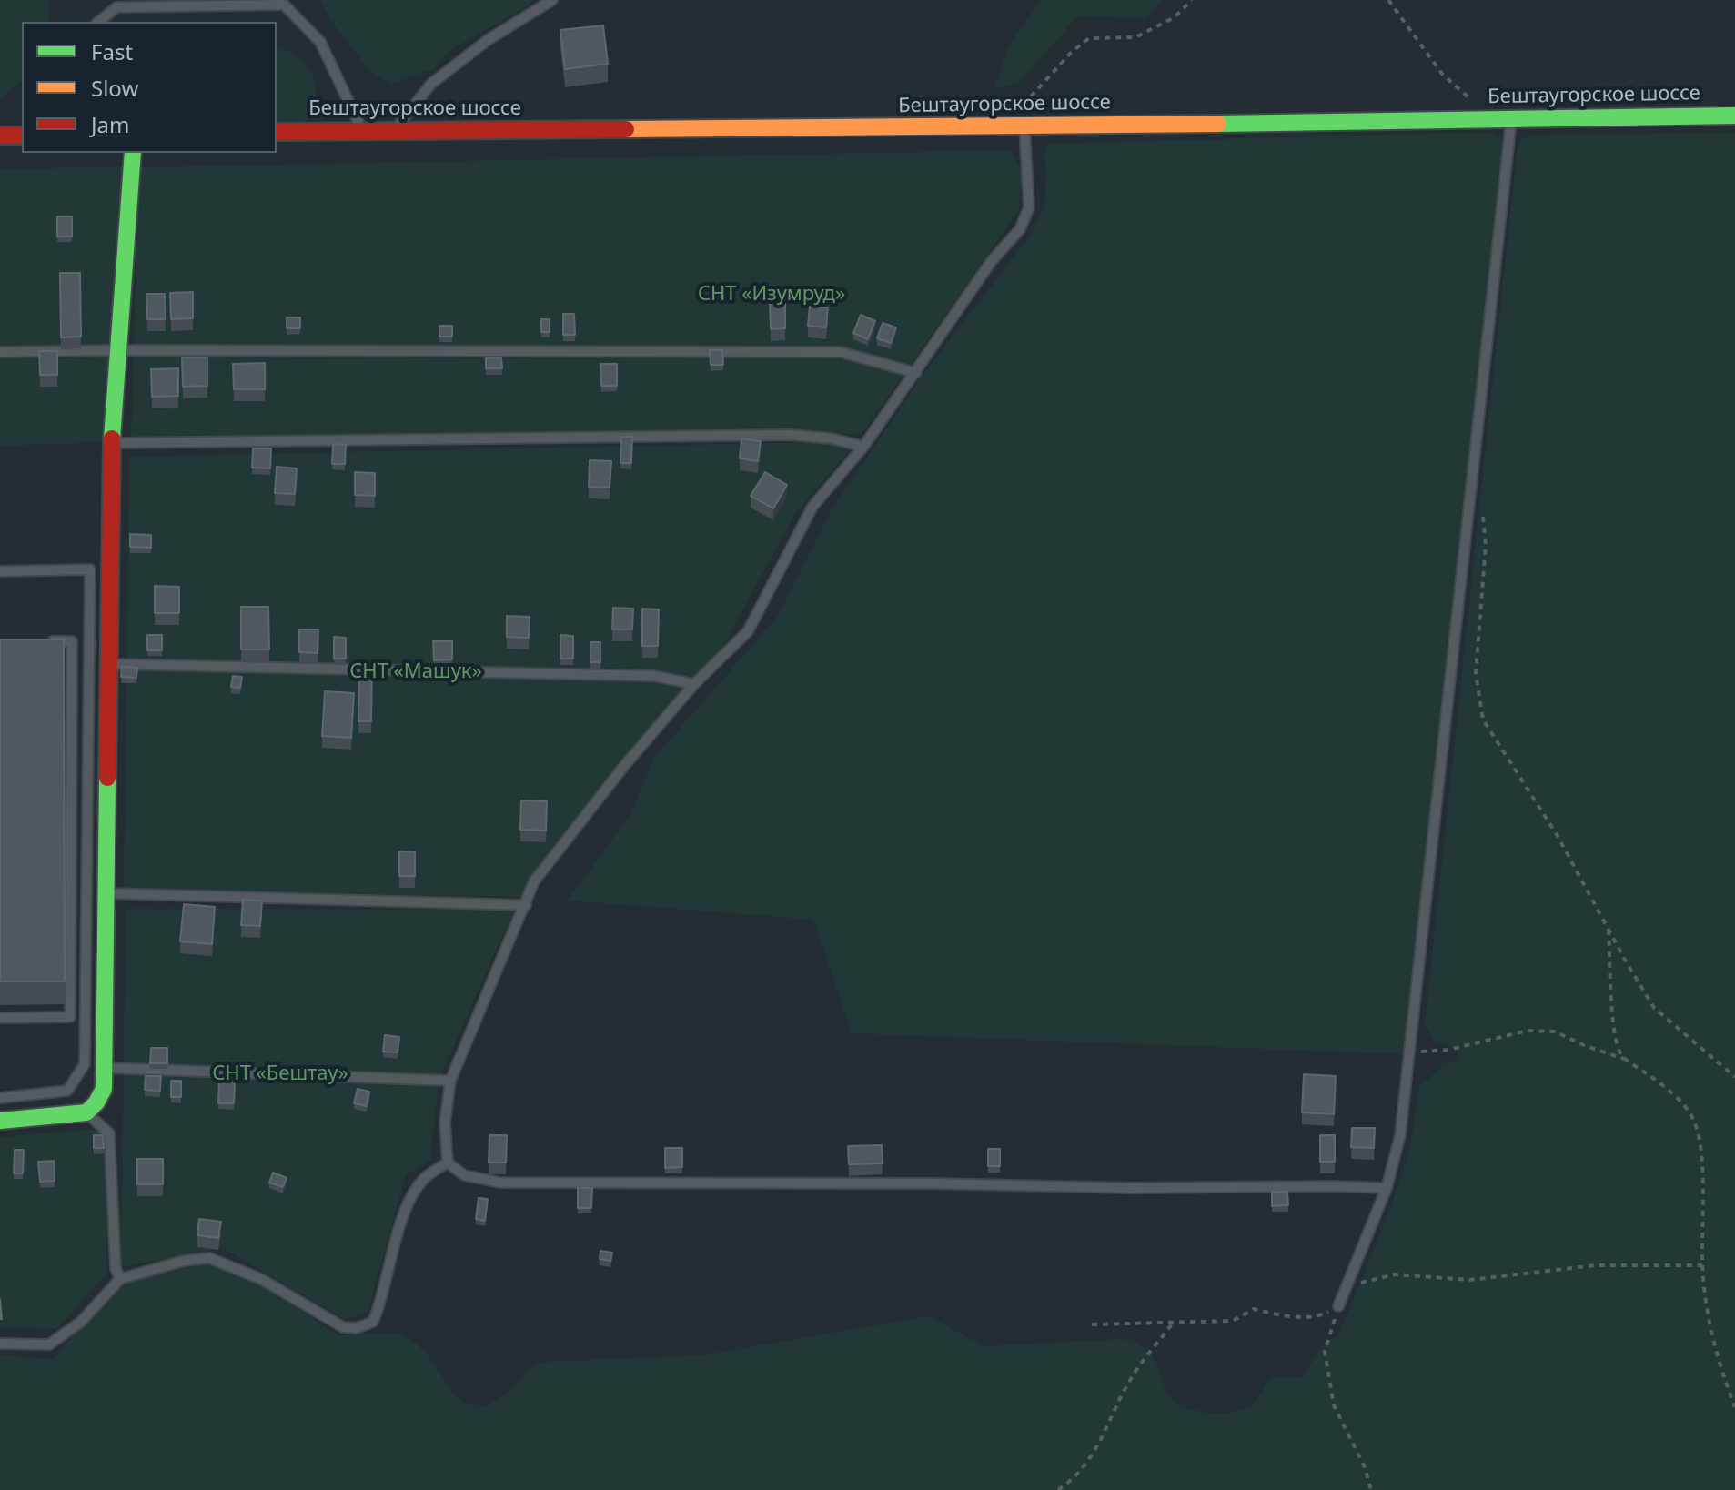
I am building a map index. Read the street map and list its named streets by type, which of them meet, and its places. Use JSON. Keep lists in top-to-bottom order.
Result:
{
  "streets": {
    "street": ["Бештаугорское шоссе"]
  },
  "parks": ["СНТ «Изумруд»", "СНТ «Машук»", "СНТ «Бештау»"],
  "legend": ["Fast", "Slow", "Jam"]
}
